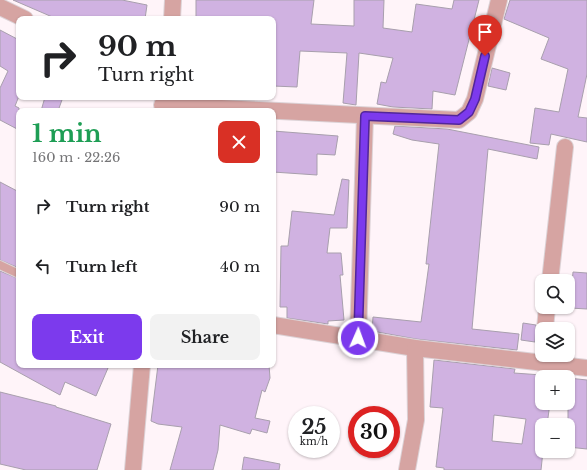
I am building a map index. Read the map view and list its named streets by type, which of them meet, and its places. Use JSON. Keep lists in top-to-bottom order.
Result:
{
  "page": {
    "turn": ["90 m", "Turn right"],
    "heading": ["1 min", "160 m · 22:26"],
    "list": [
      {
        "name": "Turn right",
        "value": "90 m"
      },
      {
        "name": "Turn left",
        "value": "40 m"
      }
    ],
    "map_buttons": ["+", "−"],
    "buttons": ["Exit", "Share"],
    "speed": "25 km/h",
    "limit": "30"
  }
}
